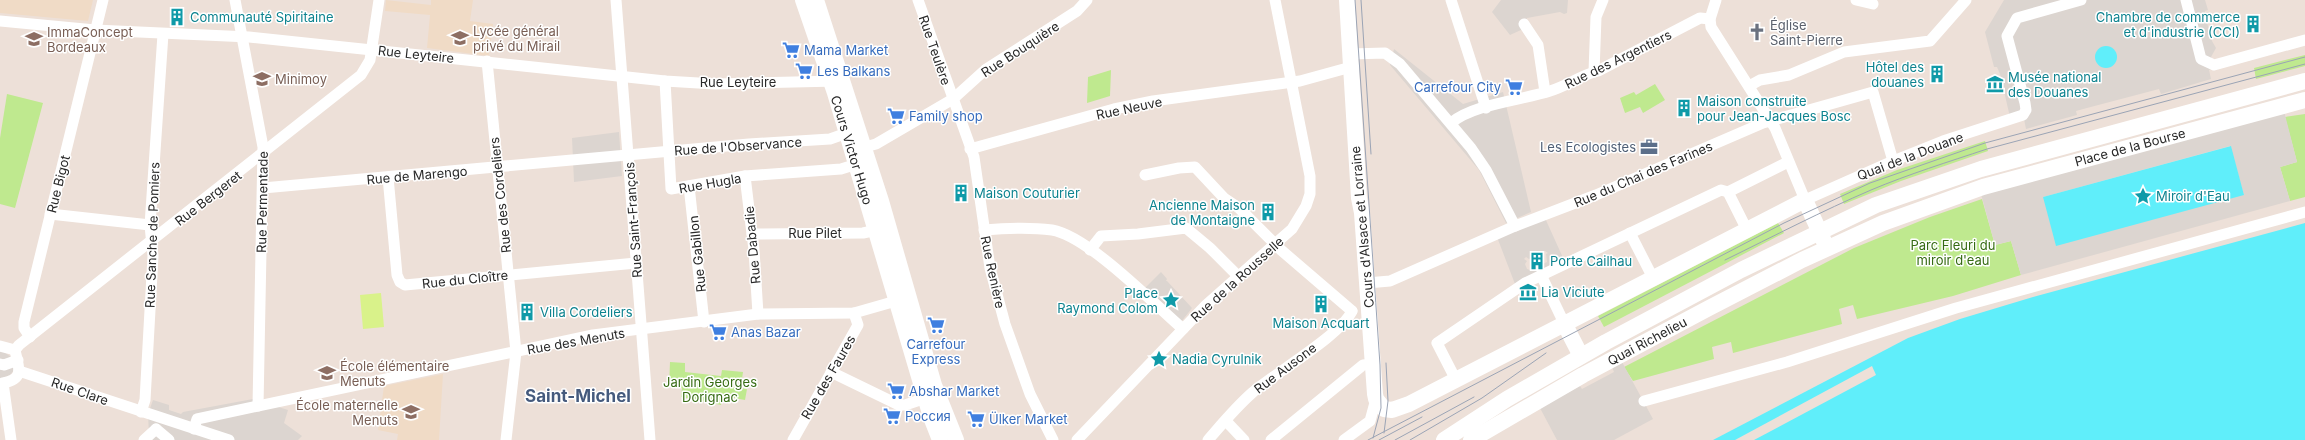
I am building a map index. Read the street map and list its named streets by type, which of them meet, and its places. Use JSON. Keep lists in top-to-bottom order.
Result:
{
  "streets": {
    "main road": [
      "Place de la Bourse",
      "Cours Victor Hugo",
      "Cours d'Alsace et Lorraine",
      "Quai Richelieu"
    ],
    "street": [
      "Rue Bouquière",
      "Rue Teulère",
      "Rue Leyteire",
      "Rue des Argentiers",
      "Rue Neuve",
      "Rue de l'Observance",
      "Quai de la Douane",
      "Rue du Chai des Farines",
      "Rue de Marengo",
      "Rue Hugla",
      "Rue Bigot",
      "Rue des Cordeliers",
      "Rue Bergeret",
      "Rue Permentade",
      "Rue Saint-François",
      "Rue Pilet",
      "Rue Sanche de Pomiers",
      "Rue Dabadie",
      "Rue Gabillon",
      "Rue Renière",
      "Rue du Cloître",
      "Rue de la Rousselle",
      "Rue des Menuts",
      "Rue Ausone",
      "Rue des Faures",
      "Rue Clare"
    ]
  },
  "crossings": [
    ["Rue Bouquière", "Rue Teulère"],
    ["Rue Bouquière", "Cours Victor Hugo"],
    ["Rue Bouquière", "Rue Renière"],
    ["Rue Teulère", "Rue Renière"],
    ["Rue Leyteire", "Cours Victor Hugo"],
    ["Rue Leyteire", "Rue Hugla"],
    ["Rue Leyteire", "Rue Bigot"],
    ["Rue Leyteire", "Rue des Cordeliers"],
    ["Rue Leyteire", "Rue Bergeret"],
    ["Rue Leyteire", "Rue Permentade"],
    ["Rue Leyteire", "Rue Saint-François"],
    ["Rue Leyteire", "Rue Sanche de Pomiers"],
    ["Rue Neuve", "Cours d'Alsace et Lorraine"],
    ["Rue Neuve", "Rue Renière"],
    ["Rue Neuve", "Rue de la Rousselle"],
    ["Rue de l'Observance", "Cours Victor Hugo"],
    ["Rue de l'Observance", "Rue de Marengo"],
    ["Rue de l'Observance", "Rue Hugla"],
    ["Rue de l'Observance", "Rue Saint-François"],
    ["Place de la Bourse", "Quai Richelieu"],
    ["Cours Victor Hugo", "Rue Hugla"],
    ["Cours Victor Hugo", "Rue Pilet"],
    ["Cours Victor Hugo", "Rue des Menuts"],
    ["Quai de la Douane", "Rue du Chai des Farines"],
    ["Rue de Marengo", "Rue des Cordeliers"],
    ["Rue de Marengo", "Rue Permentade"],
    ["Rue de Marengo", "Rue du Cloître"],
    ["Rue Hugla", "Rue Dabadie"],
    ["Rue Hugla", "Rue Gabillon"],
    ["Rue Bigot", "Rue Bergeret"],
    ["Rue des Cordeliers", "Rue du Cloître"],
    ["Rue des Cordeliers", "Rue des Menuts"],
    ["Rue Bergeret", "Rue Permentade"],
    ["Rue Bergeret", "Rue Sanche de Pomiers"],
    ["Rue Bergeret", "Rue Clare"],
    ["Rue Permentade", "Rue des Menuts"],
    ["Rue Saint-François", "Rue du Cloître"],
    ["Rue Saint-François", "Rue des Menuts"],
    ["Rue Pilet", "Rue Dabadie"],
    ["Rue Sanche de Pomiers", "Rue Clare"],
    ["Rue Dabadie", "Rue des Menuts"],
    ["Rue Gabillon", "Rue des Menuts"],
    ["Rue des Menuts", "Rue des Faures"],
    ["Rue des Menuts", "Rue Clare"]
  ],
  "districts": ["Saint-Michel"],
  "parks": ["Parc Fleuri du miroir d'eau", "Jardin Georges Dorignac"],
  "places": {
    "building": [
      "Communauté Spiritaine",
      "Chambre de commerce et d'industrie (CCI)",
      "Hôtel des douanes",
      "Maison construite pour Jean-Jacques Bosc",
      "Maison Couturier",
      "Ancienne Maison de Montaigne",
      "Porte Cailhau",
      "Maison Acquart",
      "Villa Cordeliers"
    ],
    "church": ["Église Saint-Pierre"],
    "school or university": [
      "Lycée général privé du Mirail",
      "ImmaConcept Bordeaux",
      "Minimoy",
      "École élémentaire Menuts",
      "École maternelle Menuts"
    ],
    "supermarket": [
      "Mama Market",
      "Les Balkans",
      "Carrefour City",
      "Family shop",
      "Carrefour Express",
      "Anas Bazar",
      "Abshar Market",
      "Россия",
      "Ülker Market"
    ],
    "museum": ["Musée national des Douanes", "Lia Viciute"],
    "office": ["Les Ecologistes"],
    "place": ["Miroir d'Eau", "Place Raymond Colom", "Nadia Cyrulnik"]
  }
}
